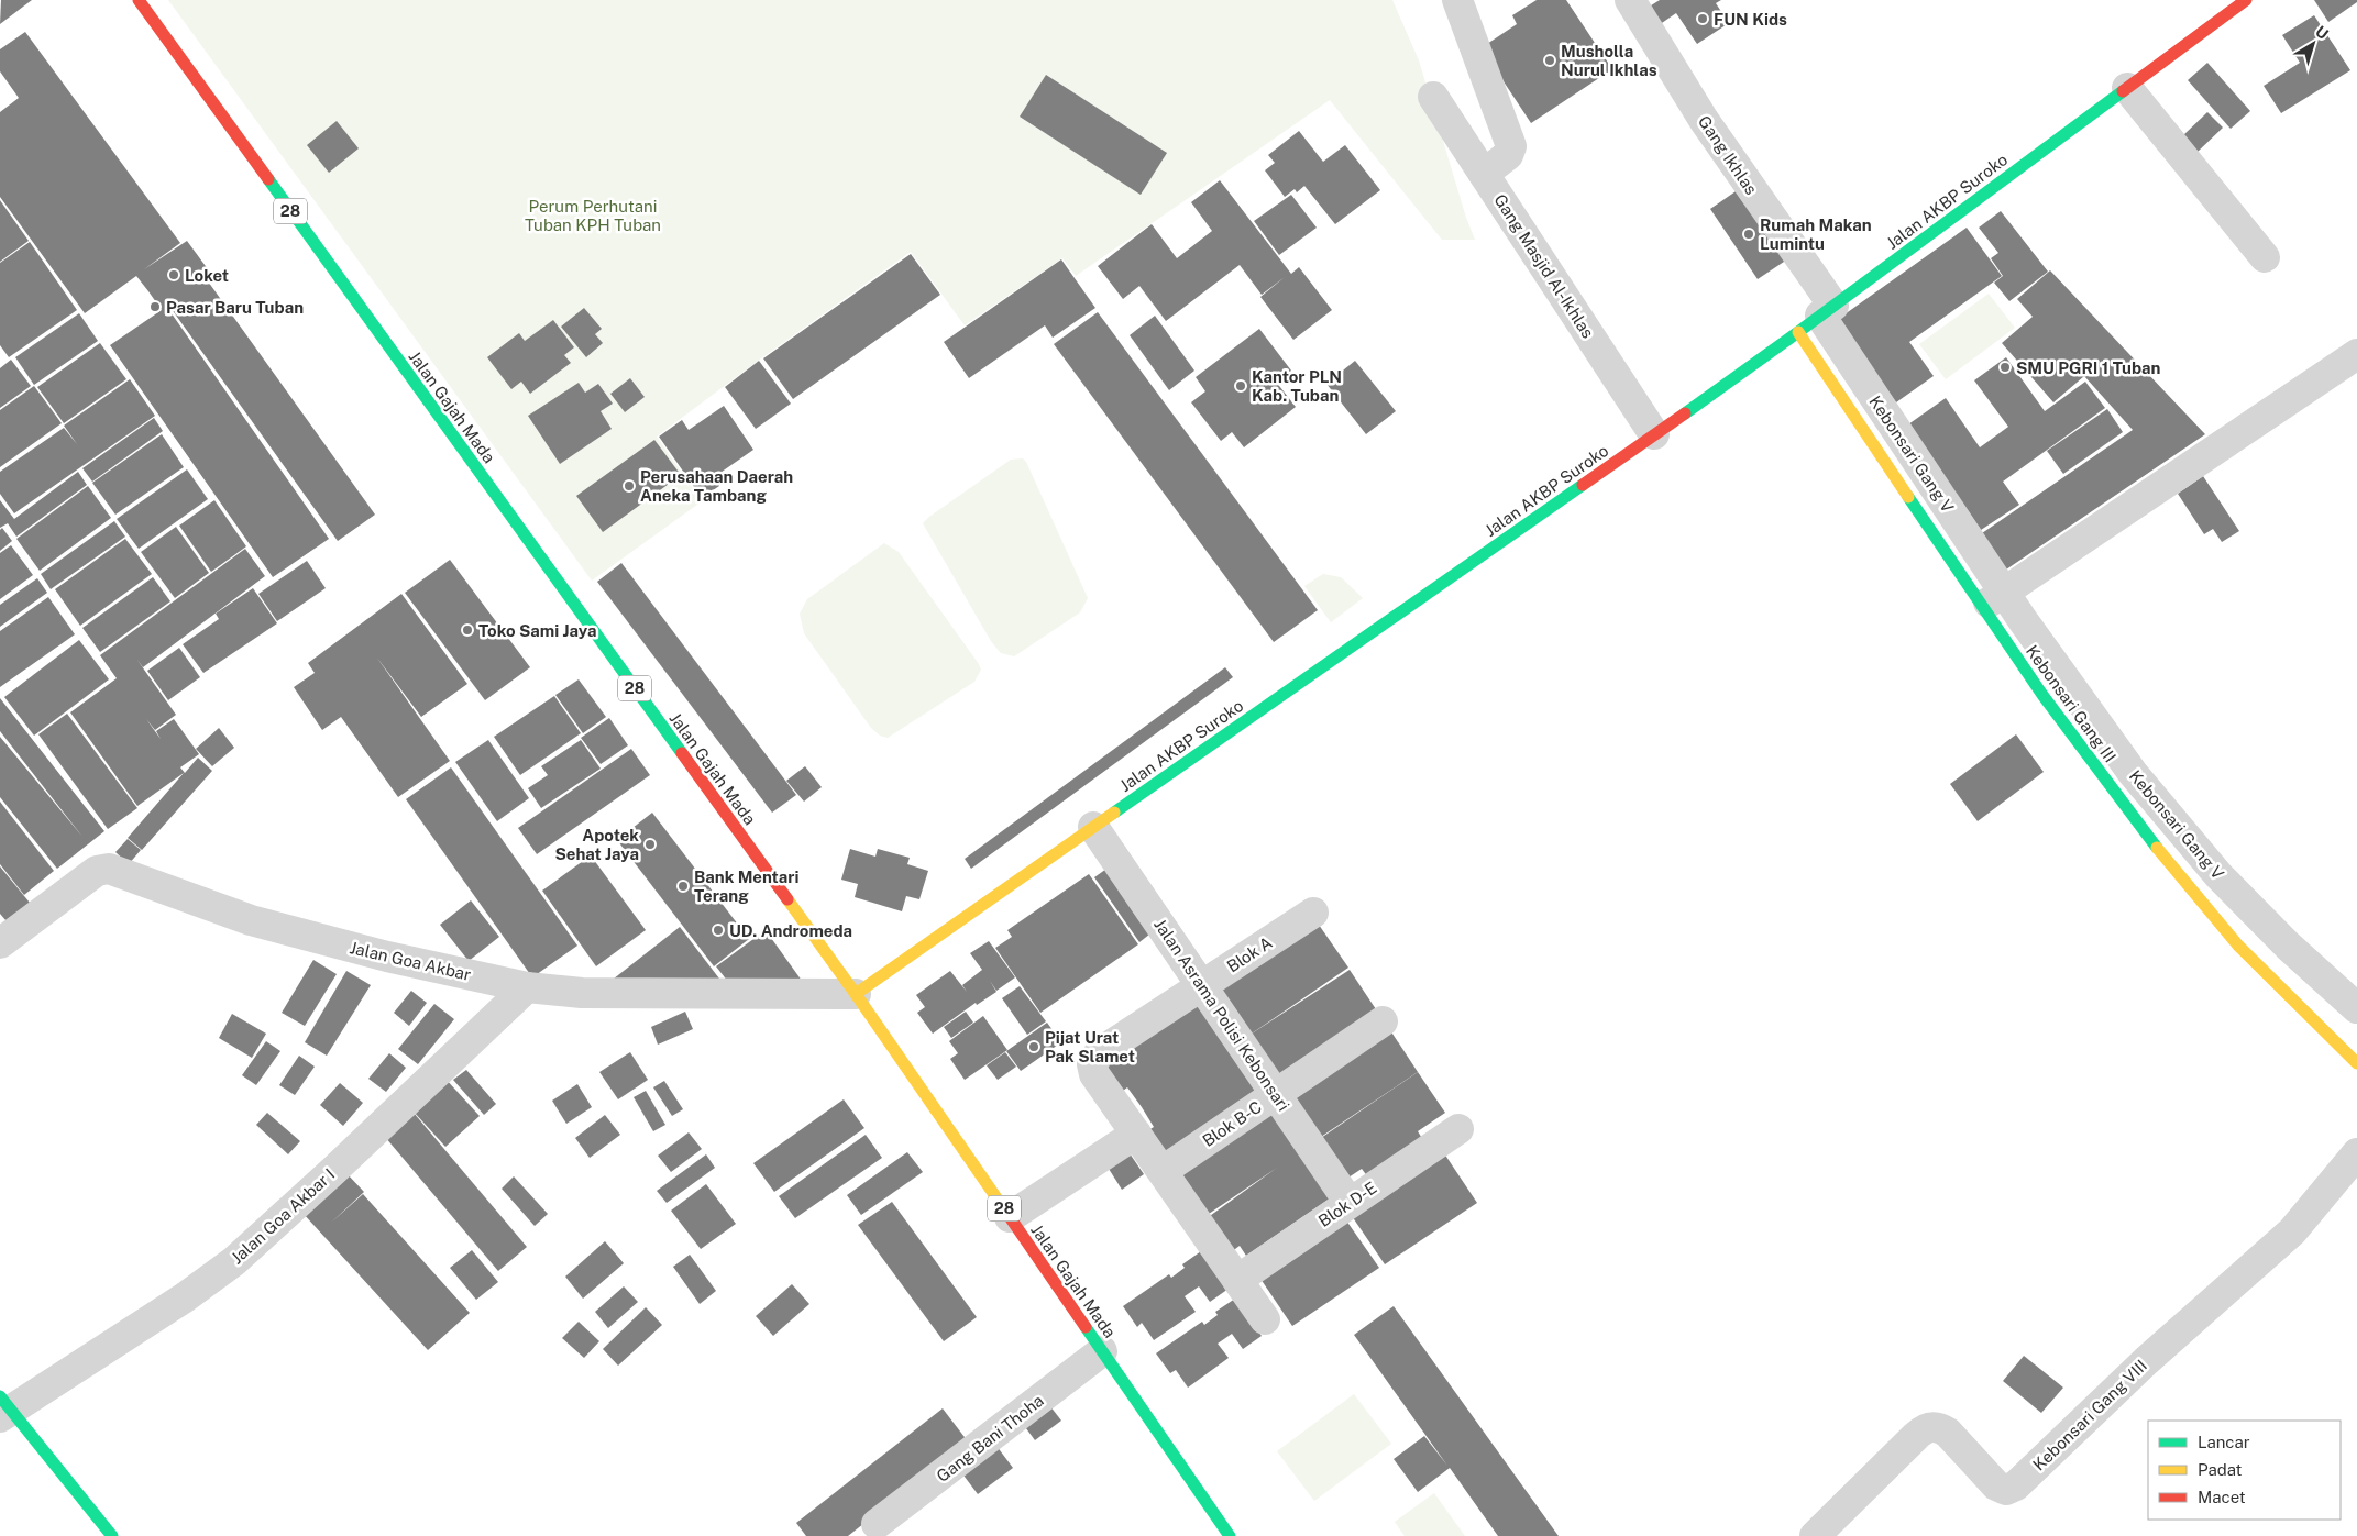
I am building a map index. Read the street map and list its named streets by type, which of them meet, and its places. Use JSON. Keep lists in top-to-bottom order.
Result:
{
  "streets": {
    "main road": [
      "Jalan AKBP Suroko",
      "28",
      "Jalan Gajah Mada",
      "Kebonsari Gang III"
    ],
    "street": [
      "Gang Ikhlas",
      "Gang Masjid Al-Ikhlas",
      "Kebonsari Gang V",
      "Blok A",
      "Jalan Goa Akbar",
      "Jalan Asrama Polisi Kebonsari",
      "Blok B-C",
      "Blok D-E",
      "Jalan Goa Akbar I",
      "Kebonsari Gang VIII",
      "Gang Bani Thoha"
    ]
  },
  "crossings": [
    ["Gang Ikhlas", "Jalan AKBP Suroko"],
    ["Gang Ikhlas", "Kebonsari Gang V"],
    ["Jalan AKBP Suroko", "Gang Masjid Al-Ikhlas"],
    ["Jalan AKBP Suroko", "Jalan Gajah Mada"],
    ["Jalan AKBP Suroko", "Kebonsari Gang V"],
    ["Jalan AKBP Suroko", "Jalan Goa Akbar"],
    ["Jalan AKBP Suroko", "Jalan Asrama Polisi Kebonsari"],
    ["Jalan Gajah Mada", "Jalan Goa Akbar"],
    ["Jalan Gajah Mada", "Gang Bani Thoha"],
    ["Kebonsari Gang V", "Kebonsari Gang III"],
    ["Blok A", "Jalan Asrama Polisi Kebonsari"],
    ["Jalan Goa Akbar", "Jalan Goa Akbar I"],
    ["Jalan Asrama Polisi Kebonsari", "Blok B-C"],
    ["Jalan Asrama Polisi Kebonsari", "Blok D-E"]
  ],
  "parks": ["Perum Perhutani Tuban KPH Tuban"],
  "places": [
    "FUN Kids",
    "Musholla Nurul Ikhlas",
    "Rumah Makan Lumintu",
    "Loket",
    "Pasar Baru Tuban",
    "SMU PGRI 1 Tuban",
    "Kantor PLN Kab. Tuban",
    "Perusahaan Daerah Aneka Tambang",
    "Toko Sami Jaya",
    "Apotek Sehat Jaya",
    "Bank Mentari Terang",
    "UD. Andromeda",
    "Pijat Urat Pak Slamet"
  ],
  "legend": ["Lancar", "Padat", "Macet"],
  "north": "top right"
}
